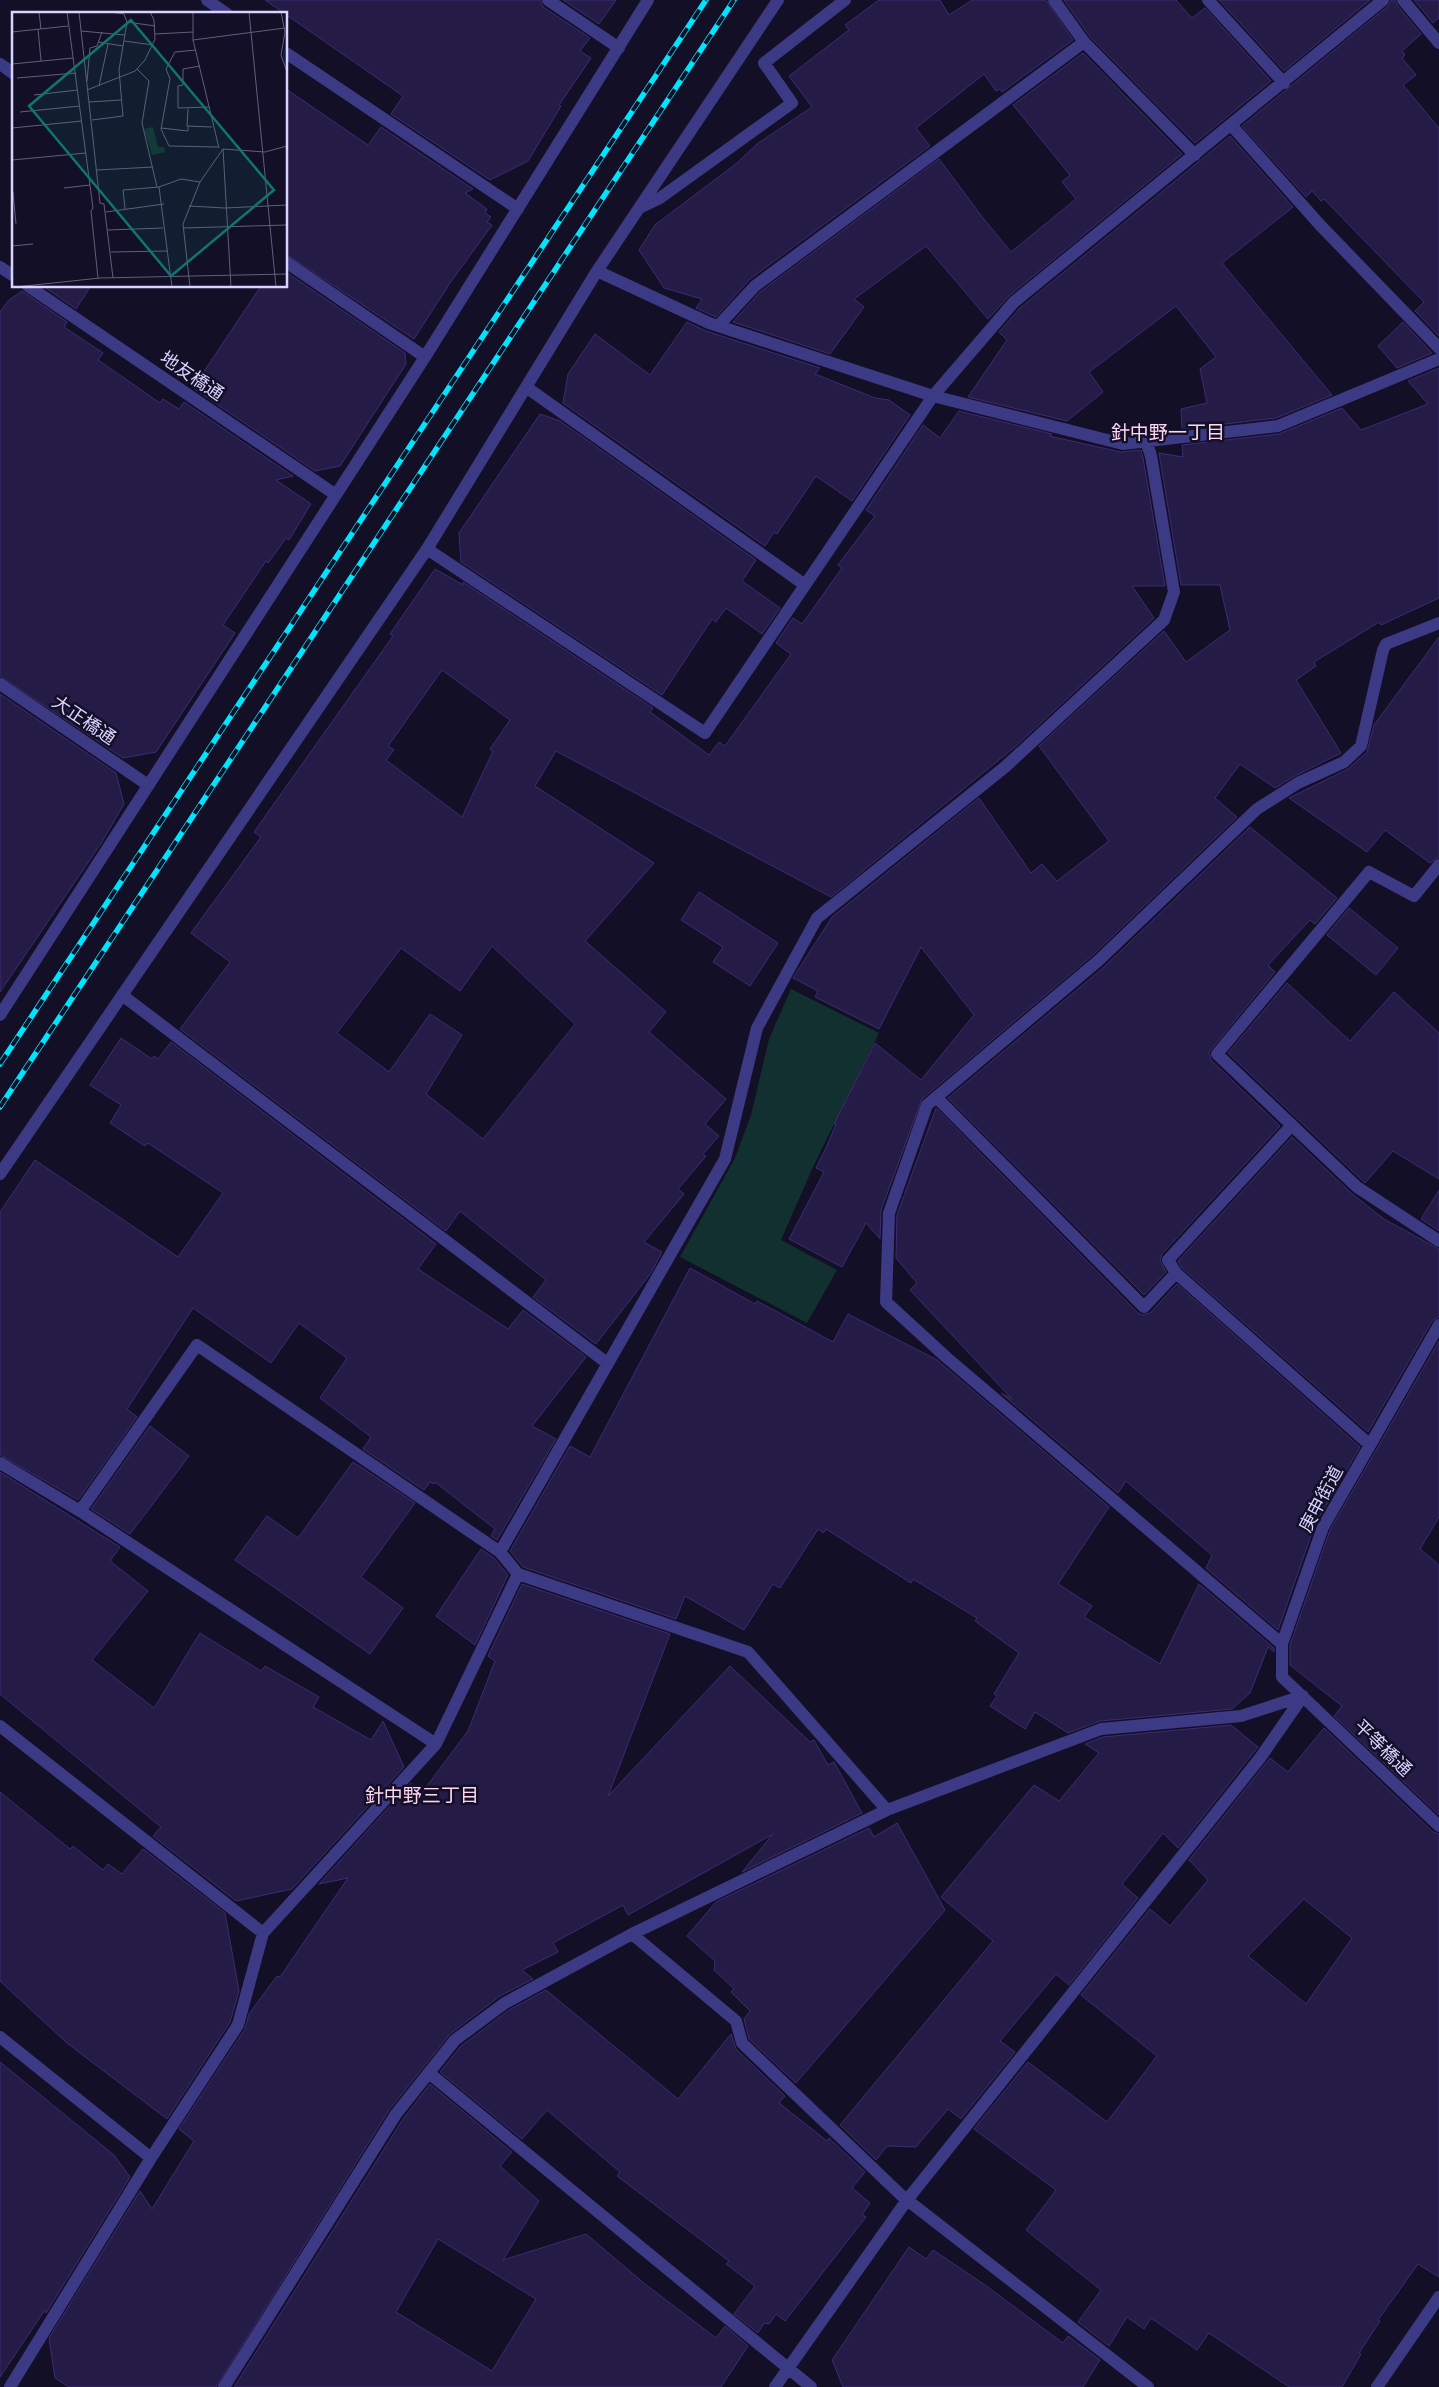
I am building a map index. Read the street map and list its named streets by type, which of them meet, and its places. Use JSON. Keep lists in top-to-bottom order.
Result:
{
  "streets": {
    "street": [
      "地友橋通",
      "大正橋通",
      "庚申街道",
      "平等橋通"
    ]
  },
  "crossings": [
    ["庚申街道", "平等橋通"]
  ],
  "districts": ["針中野一丁目", "針中野三丁目"]
}
